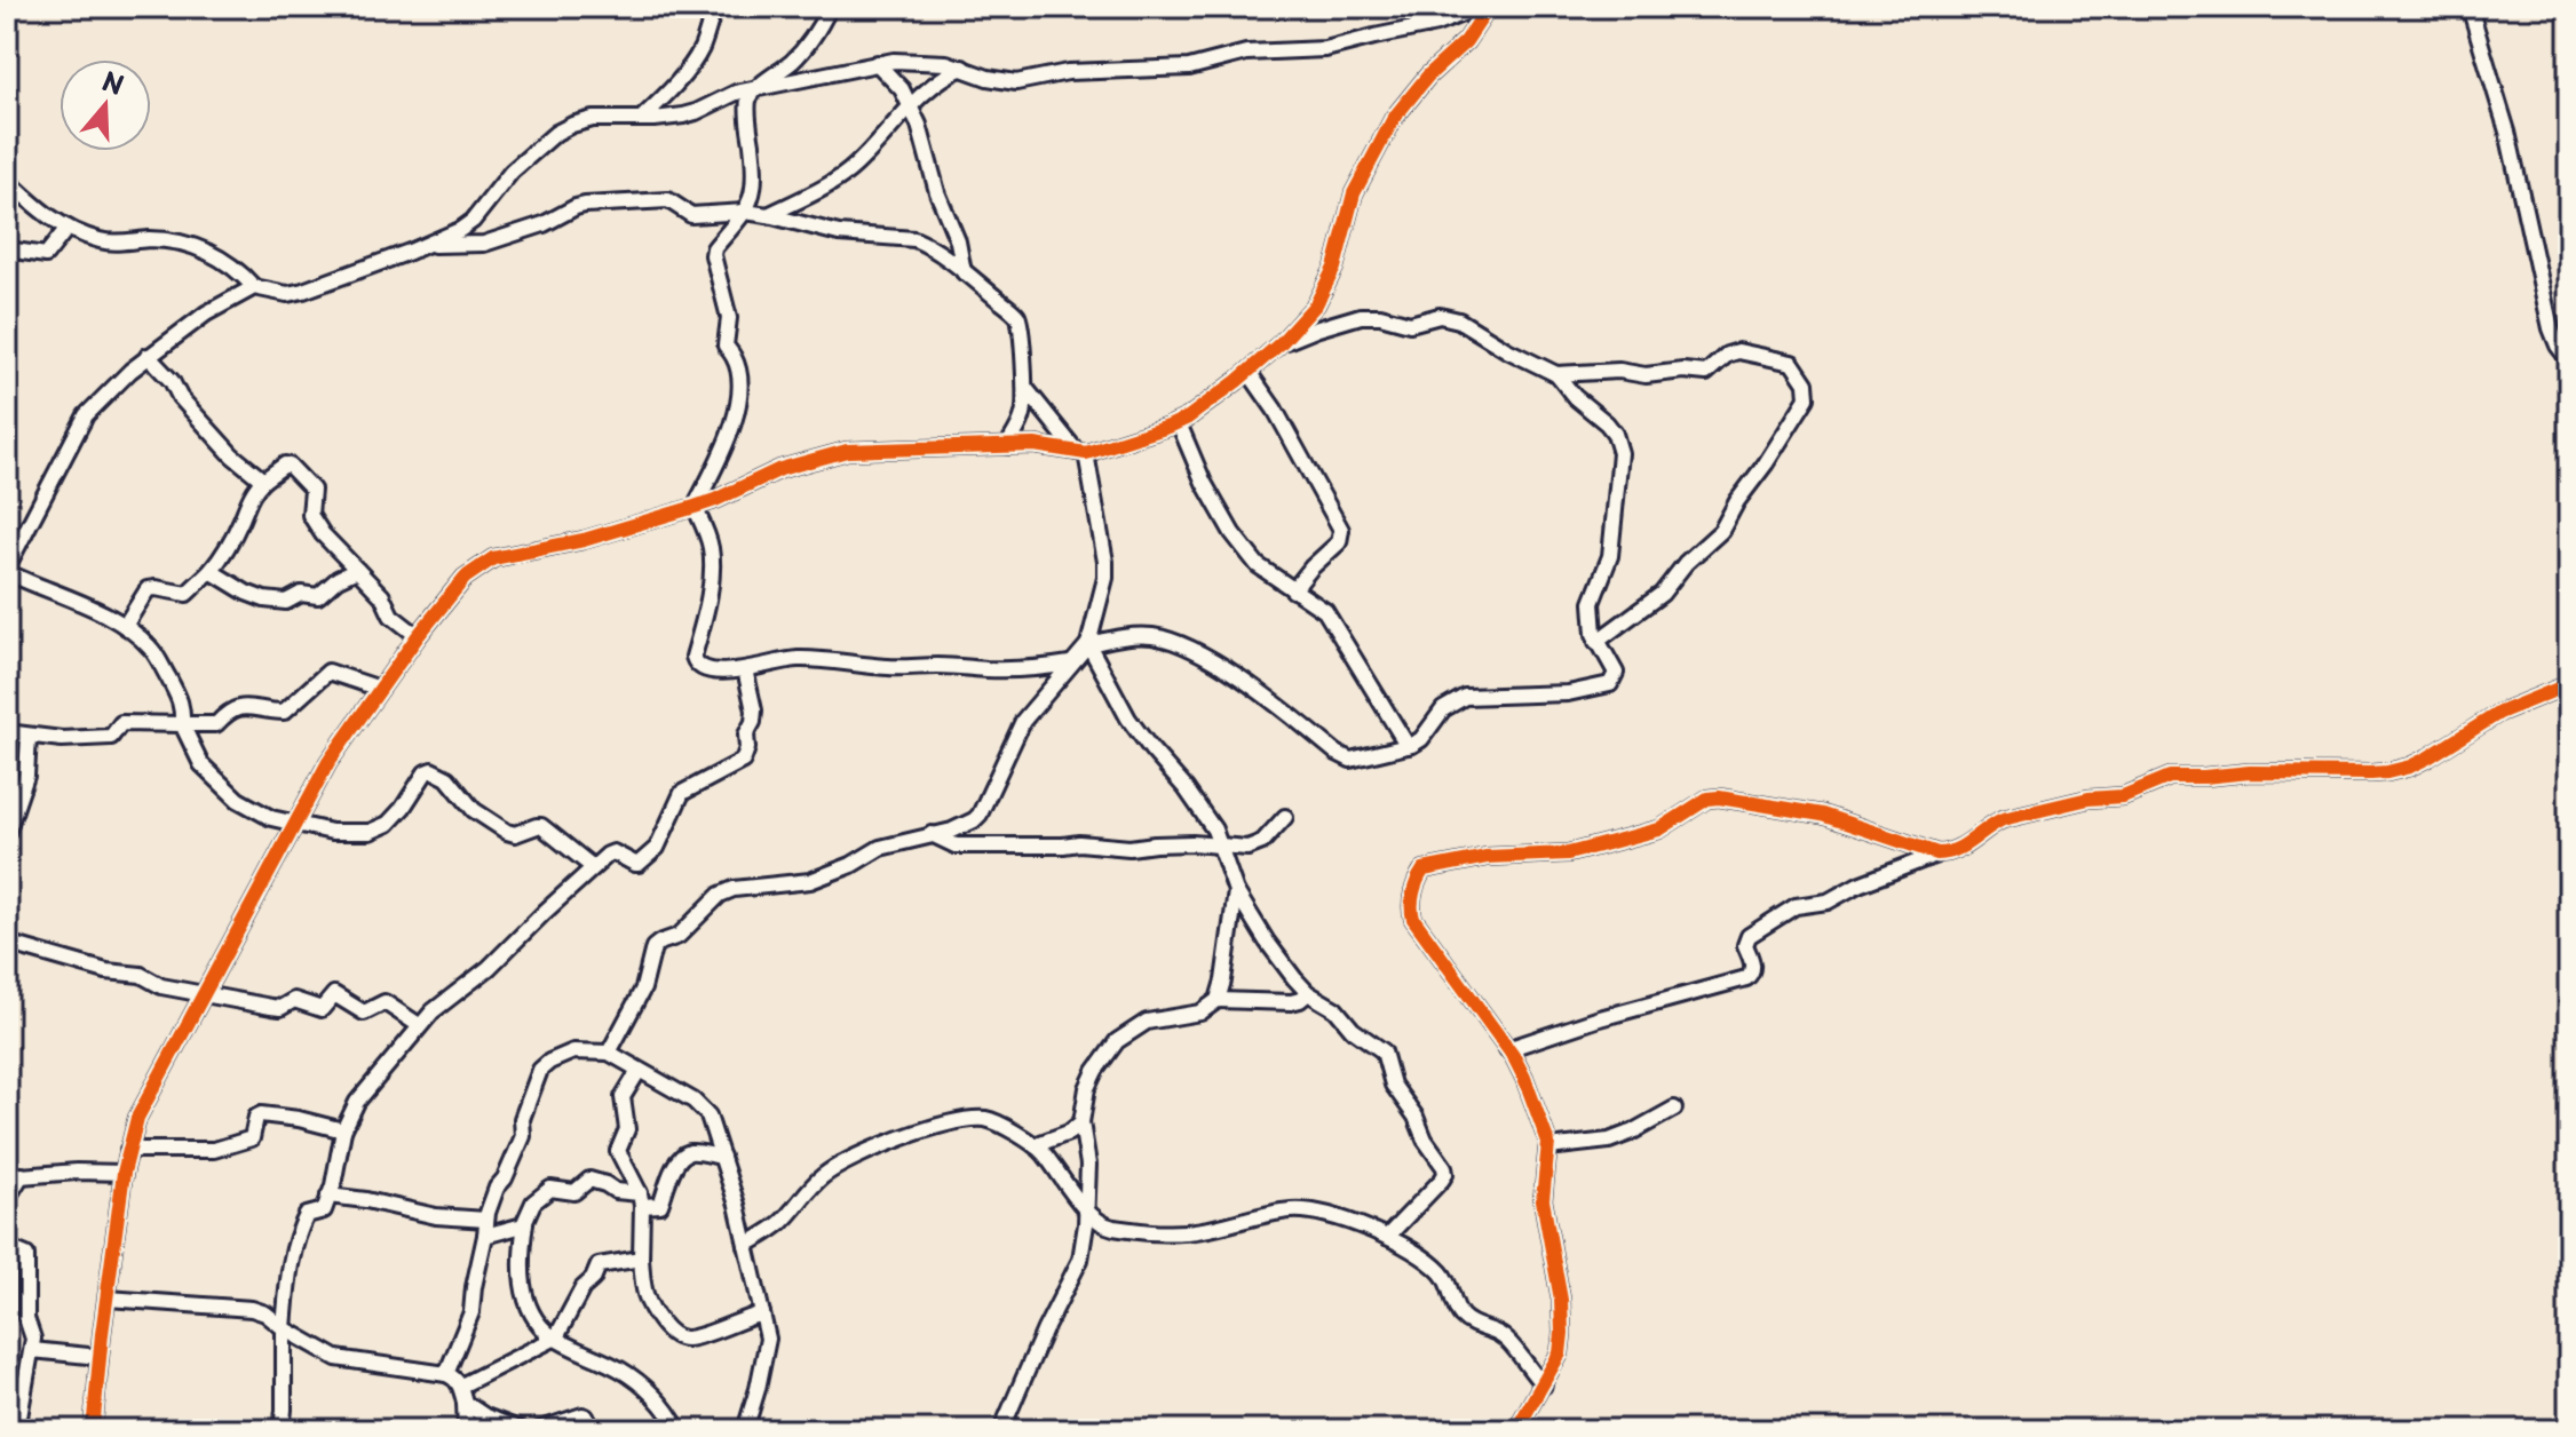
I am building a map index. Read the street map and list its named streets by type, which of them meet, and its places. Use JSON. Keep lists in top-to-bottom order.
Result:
{
  "north": "top"
}
